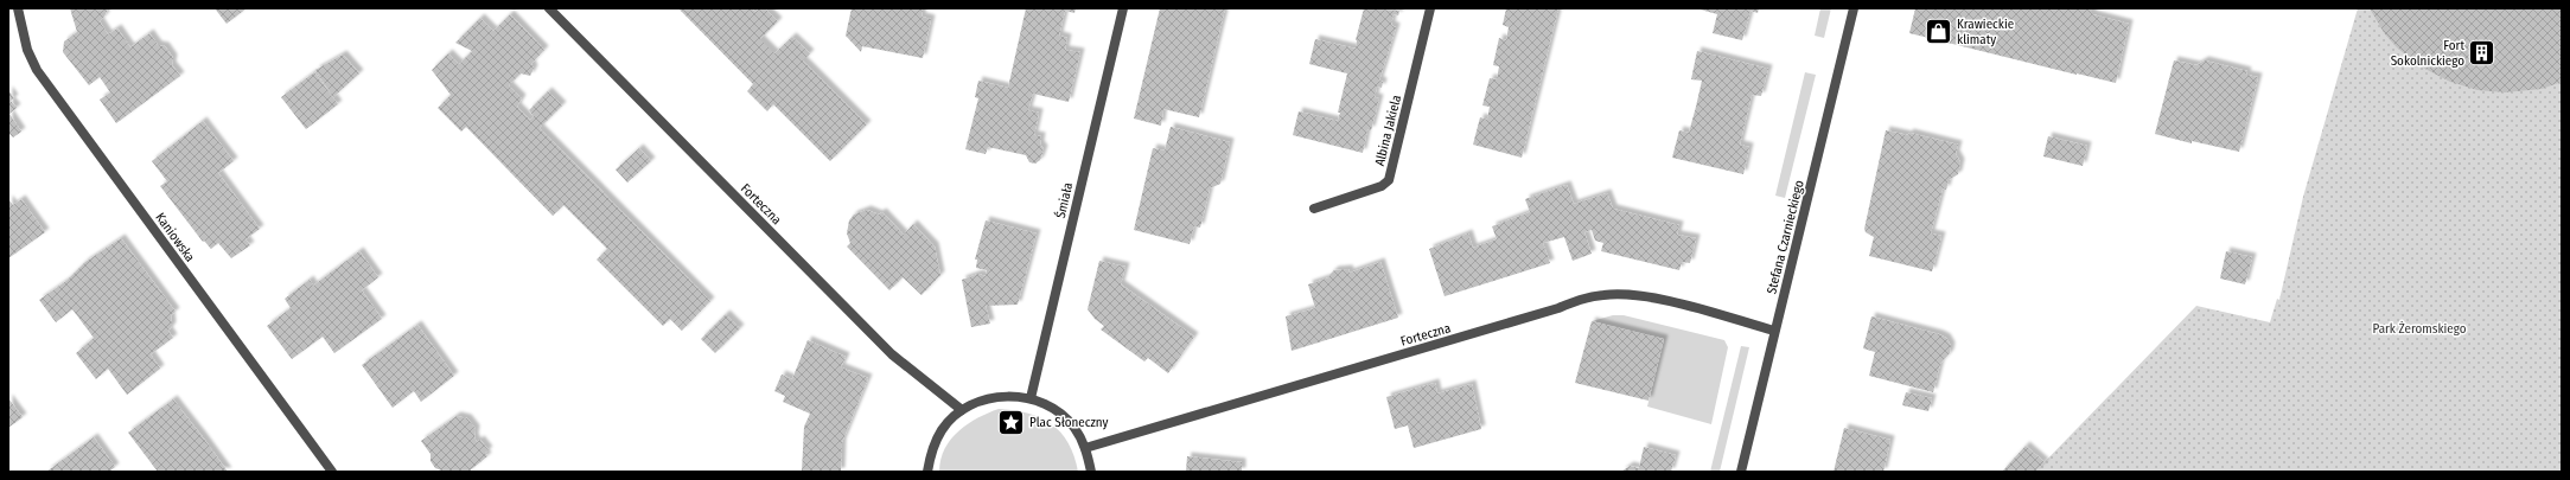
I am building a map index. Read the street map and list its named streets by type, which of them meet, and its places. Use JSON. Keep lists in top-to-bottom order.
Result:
{
  "streets": {
    "street": [
      "Albina Jakiela",
      "Śmiała",
      "Forteczna",
      "Kaniowska",
      "Stefana Czarnieckiego"
    ]
  },
  "crossings": [
    ["Forteczna", "Stefana Czarnieckiego"]
  ],
  "parks": ["Park Żeromskiego"],
  "places": {
    "shop": ["Krawieckie klimaty"],
    "building": ["Fort Sokolnickiego"],
    "place": ["Plac Słoneczny"]
  }
}
